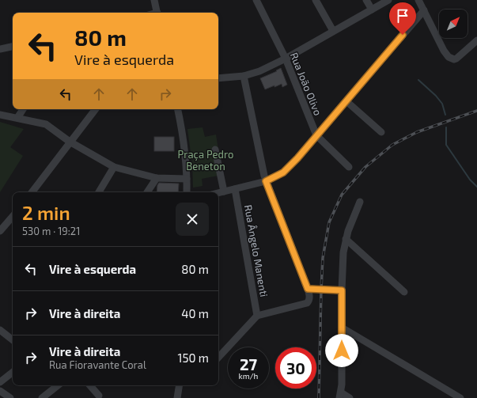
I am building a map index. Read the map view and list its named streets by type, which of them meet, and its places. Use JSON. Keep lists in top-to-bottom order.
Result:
{
  "streets": {
    "street": ["Rua João Olivo", "Rua Ângelo Manenti"]
  },
  "parks": ["Praça Pedro Beneton"],
  "north": "top right",
  "page": {
    "turn": ["80 m", "Vire à esquerda"],
    "heading": ["2 min", "530 m · 19:21"],
    "list": [
      {
        "name": "Vire à esquerda",
        "value": "80 m"
      },
      {
        "name": "Vire à direita",
        "value": "40 m"
      },
      {
        "name": "Vire à direita",
        "note": "Rua Fioravante Coral",
        "value": "150 m"
      }
    ],
    "speed": "27 km/h",
    "limit": "30"
  }
}
